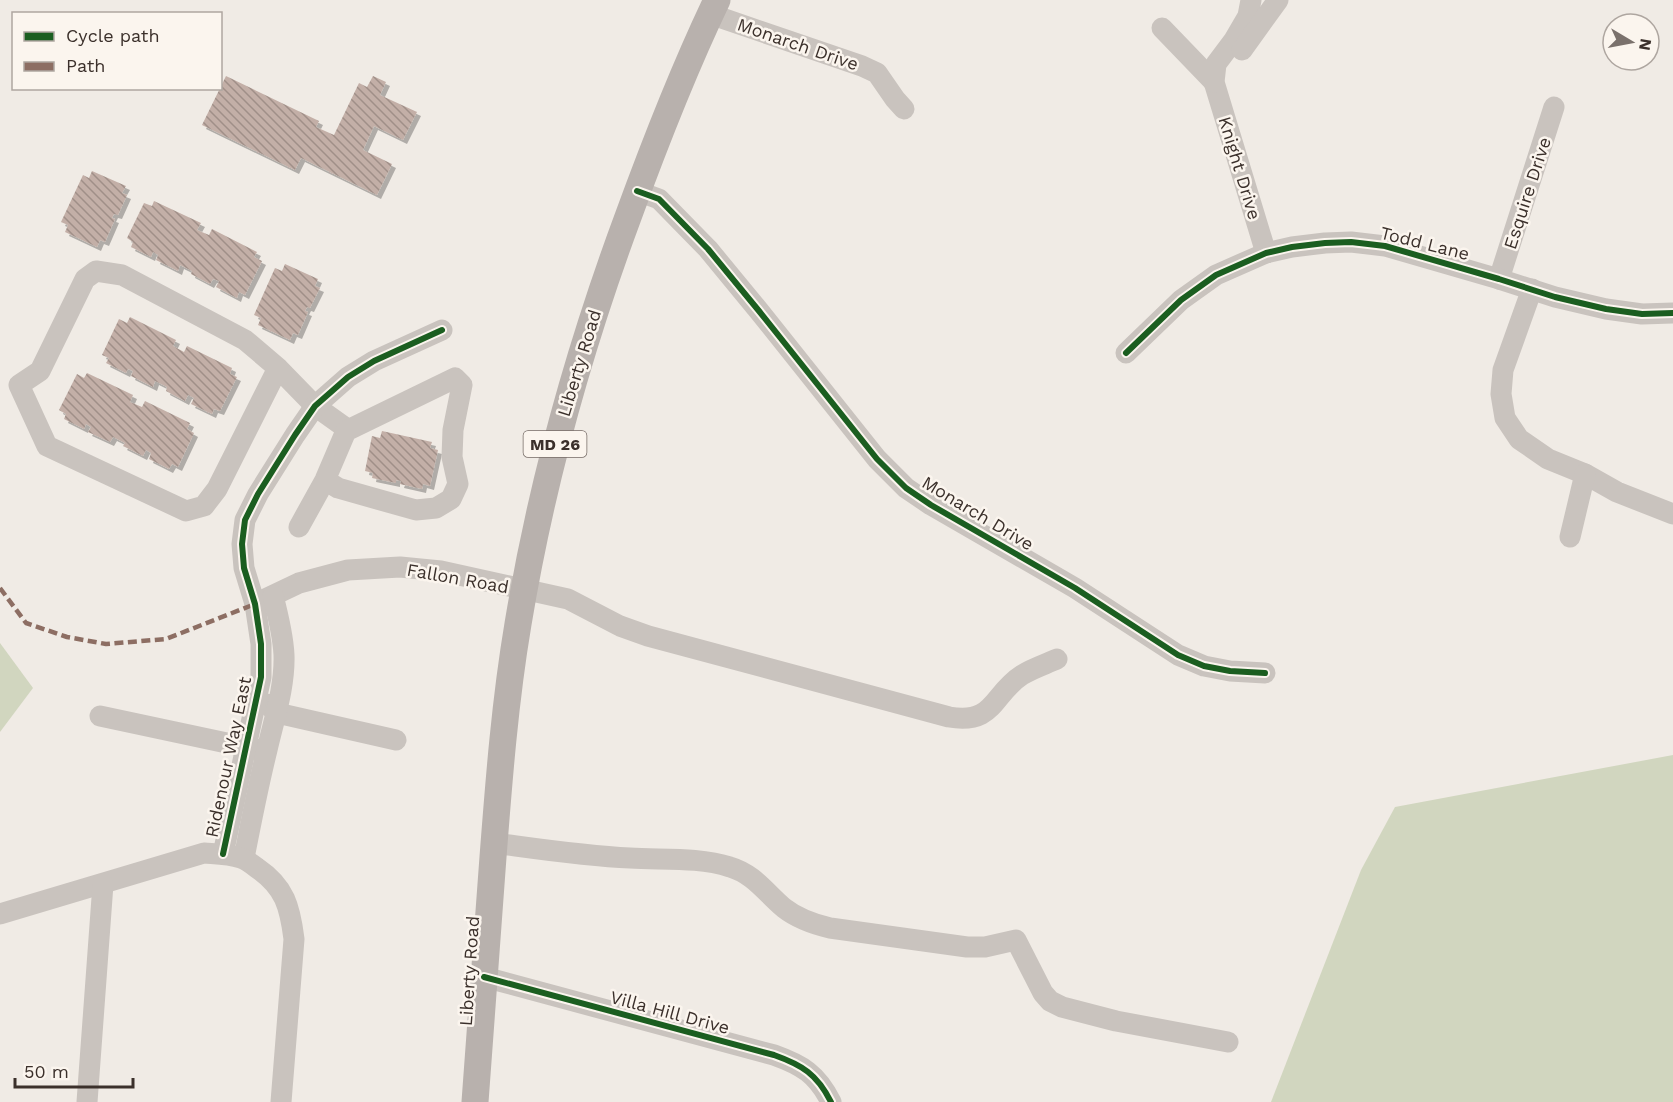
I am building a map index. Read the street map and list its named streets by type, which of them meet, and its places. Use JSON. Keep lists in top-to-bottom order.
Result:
{
  "streets": {
    "main road": ["Liberty Road", "MD 26"],
    "street": [
      "Monarch Drive",
      "Knight Drive",
      "Esquire Drive",
      "Todd Lane",
      "Fallon Road",
      "Ridenour Way East",
      "Villa Hill Drive"
    ]
  },
  "crossings": [
    ["Monarch Drive", "Liberty Road"],
    ["Knight Drive", "Todd Lane"],
    ["Esquire Drive", "Todd Lane"],
    ["Liberty Road", "Fallon Road"],
    ["Liberty Road", "Villa Hill Drive"],
    ["Fallon Road", "Ridenour Way East"]
  ],
  "legend": ["Cycle path", "Path"],
  "scale_bar": "50 m",
  "north": "right"
}
